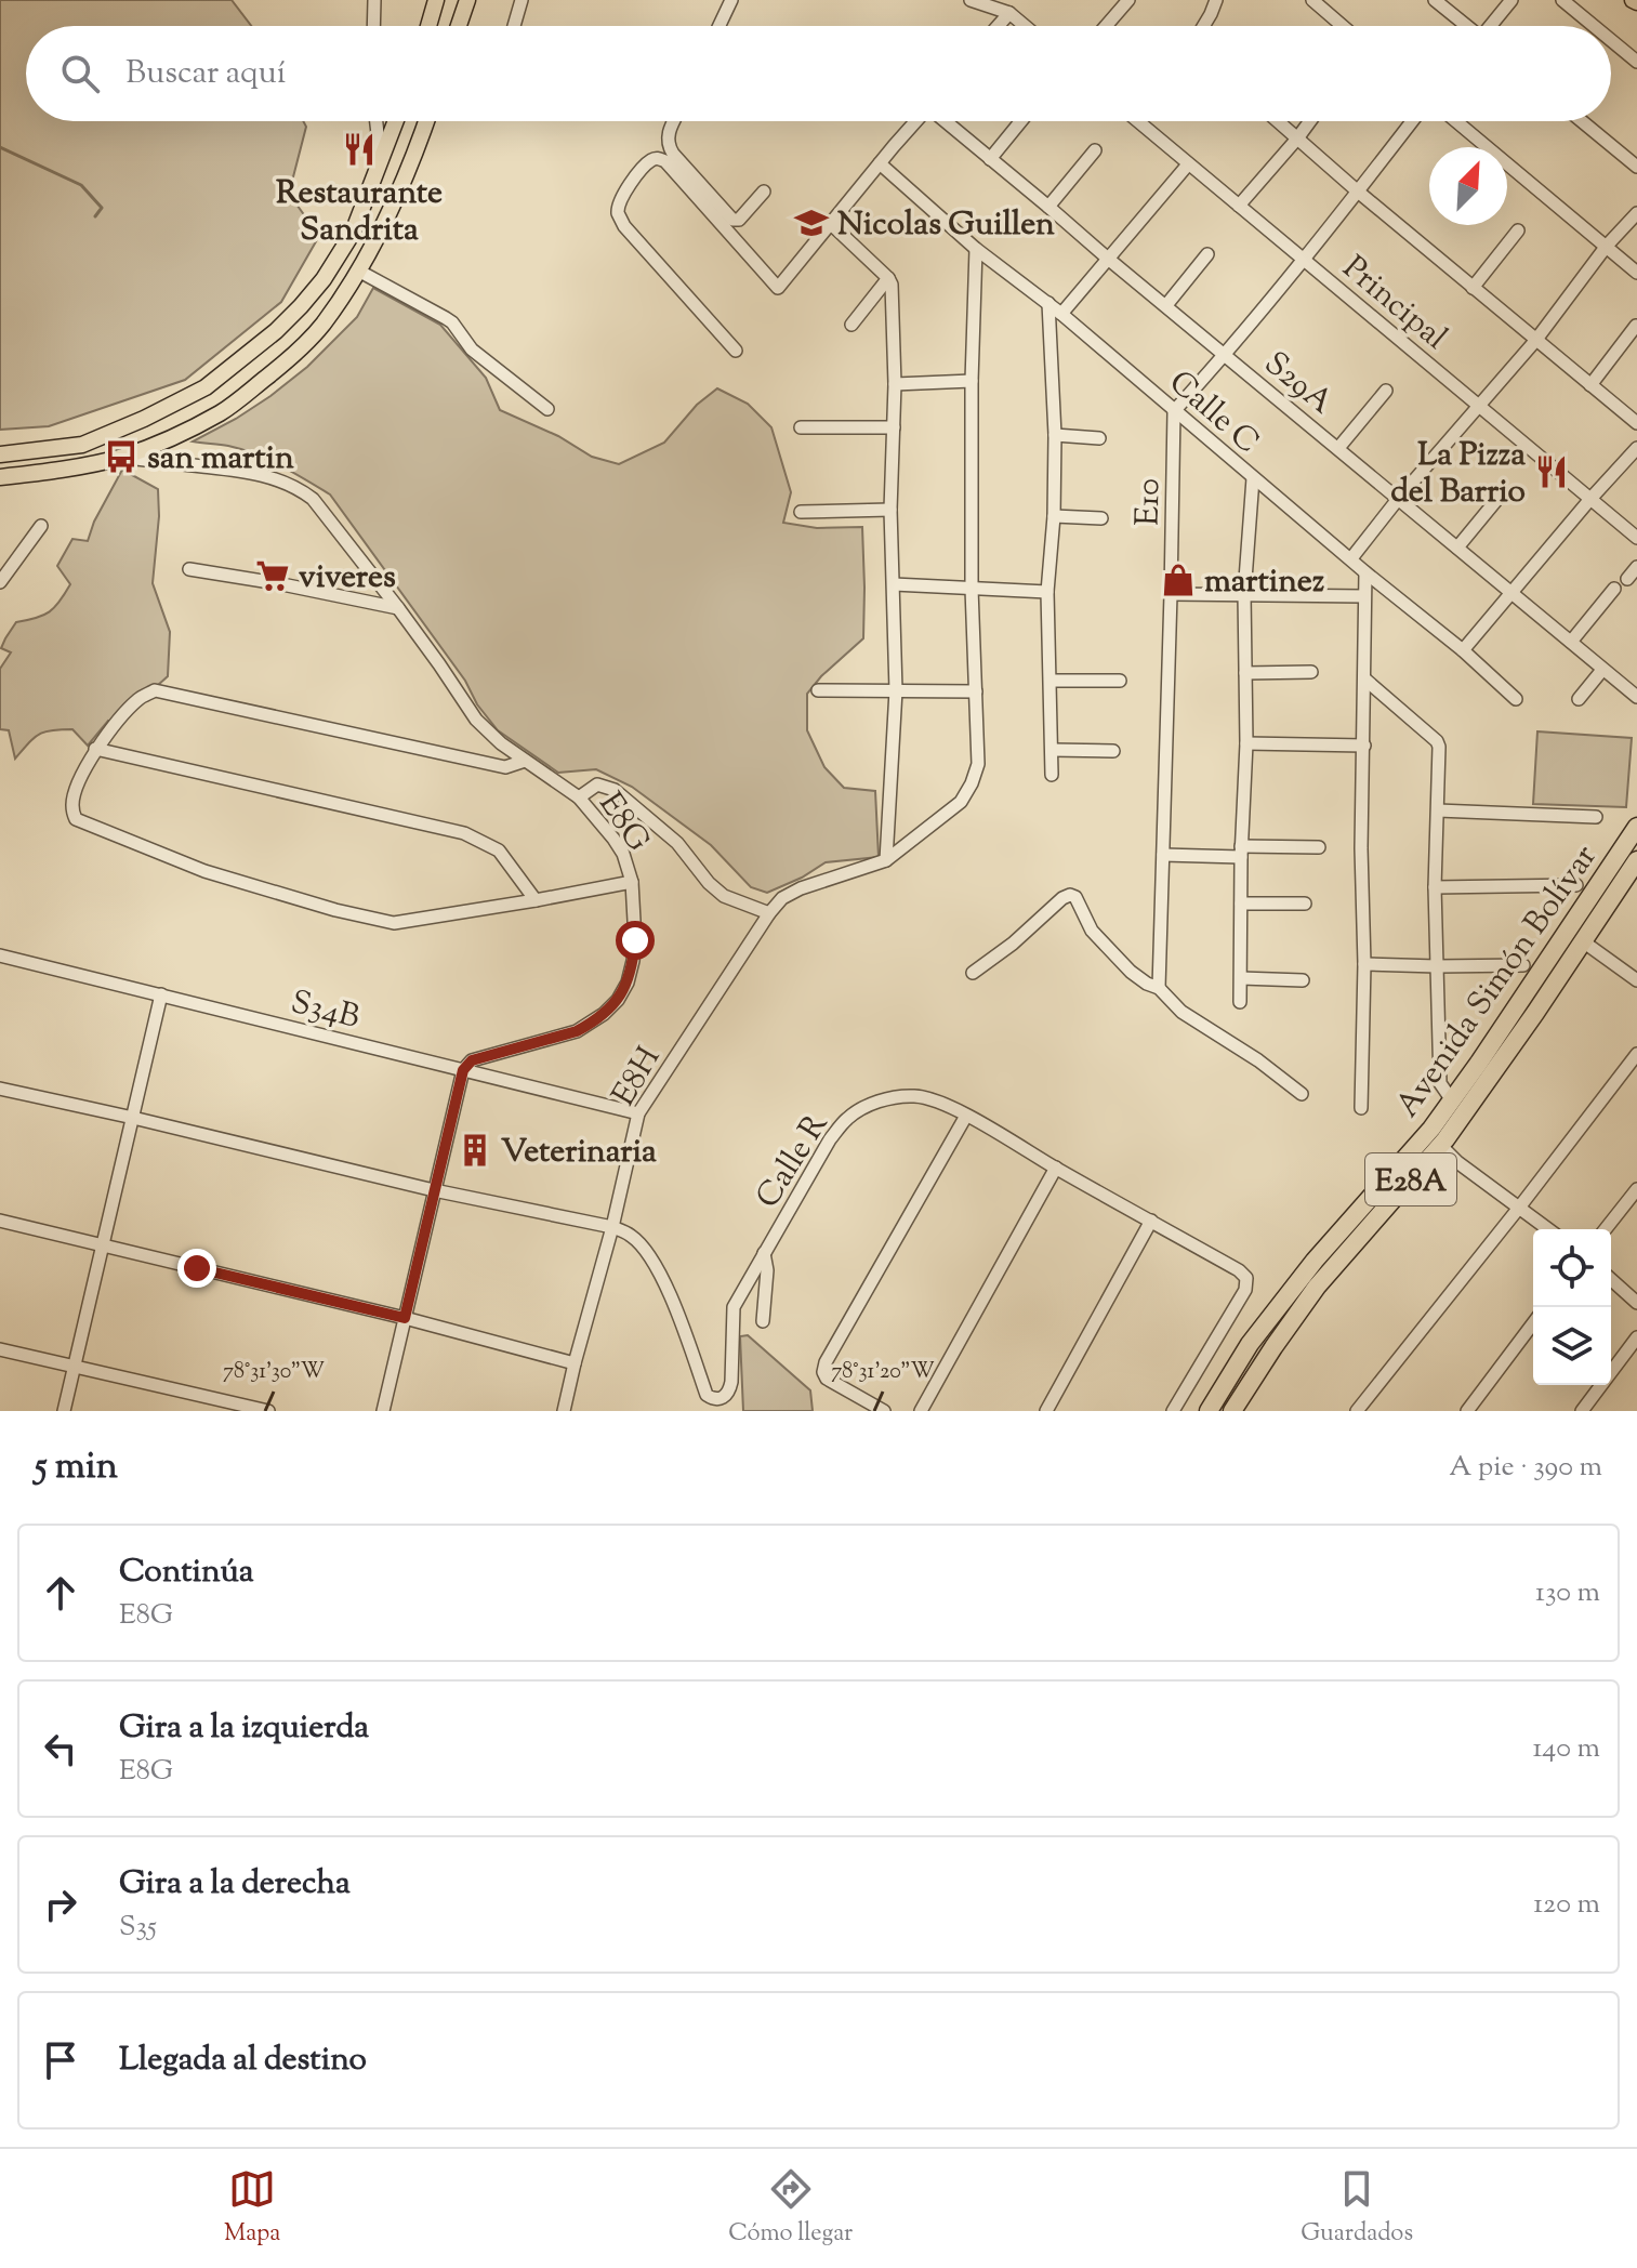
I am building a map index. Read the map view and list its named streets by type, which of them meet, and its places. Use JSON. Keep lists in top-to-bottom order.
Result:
{
  "streets": {
    "highway": ["Avenida Simón Bolívar", "E28A"],
    "street": [
      "Principal",
      "S29A",
      "Calle C",
      "E10",
      "E8G",
      "S34B",
      "E8H",
      "Calle R"
    ]
  },
  "crossings": [
    ["Calle C", "E10"],
    ["Calle C", "E8H"],
    ["E8G", "S34B"],
    ["S34B", "E8H"],
    ["E8H", "Calle R"]
  ],
  "places": {
    "restaurant": ["Restaurante Sandrita", "La Pizza del Barrio"],
    "school or university": ["Nicolas Guillen"],
    "bus stop": ["san martin"],
    "supermarket": ["viveres"],
    "shop": ["martinez"],
    "building": ["Veterinaria"]
  },
  "north": "top right",
  "page": {
    "search": "Buscar aquí",
    "heading": ["5 min", "A pie · 390 m"],
    "list": [
      ["Continúa", "E8G", "130 m"],
      ["Gira a la izquierda", "E8G", "140 m"],
      ["Gira a la derecha", "S35", "120 m"],
      "Llegada al destino"
    ],
    "nav": ["Mapa", "Cómo llegar", "Guardados"]
  },
  "coordinates": ["78°31'30\"W", "78°31'20\"W"]
}
